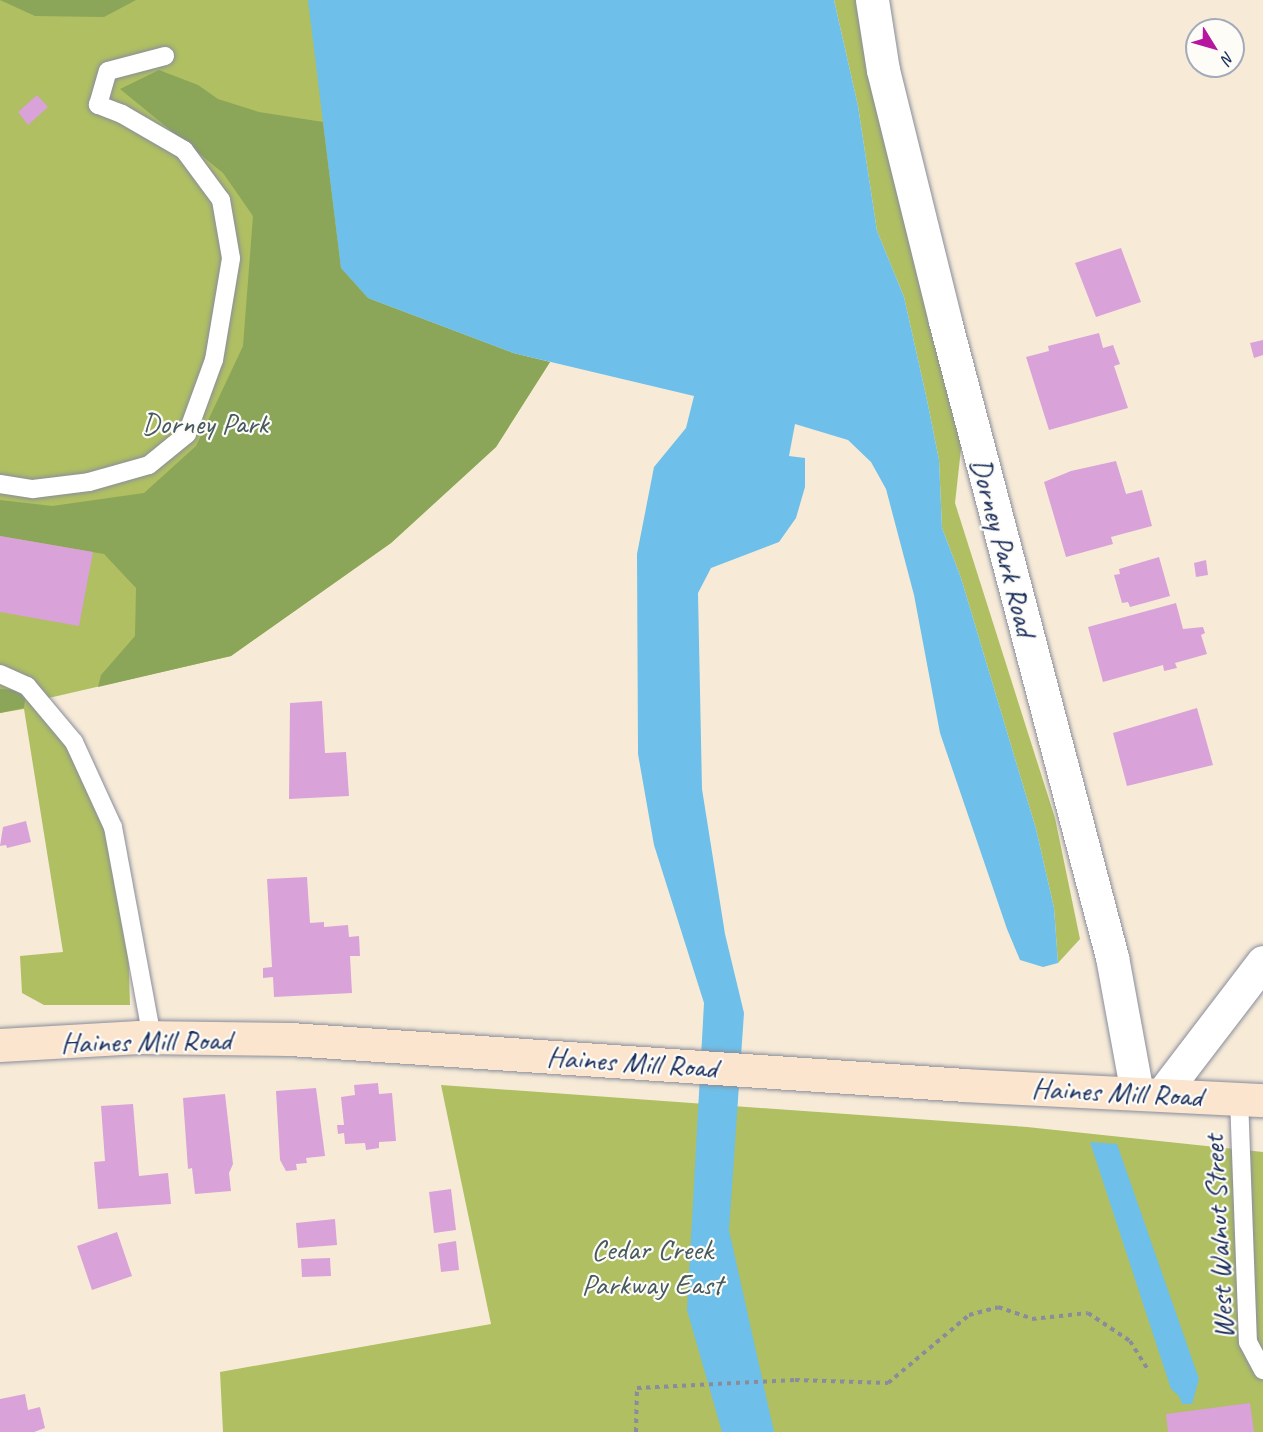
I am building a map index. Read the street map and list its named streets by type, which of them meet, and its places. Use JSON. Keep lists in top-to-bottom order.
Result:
{
  "streets": {
    "street": ["Dorney Park Road", "Haines Mill Road"],
    "lane": ["West Walnut Street"]
  },
  "crossings": [
    ["Dorney Park Road", "Haines Mill Road"],
    ["Haines Mill Road", "West Walnut Street"]
  ],
  "parks": ["Dorney Park", "Cedar Creek Parkway East"],
  "north": "bottom right"
}
